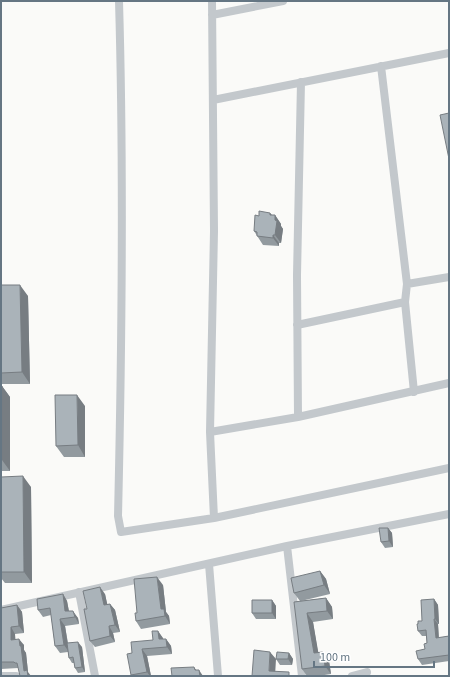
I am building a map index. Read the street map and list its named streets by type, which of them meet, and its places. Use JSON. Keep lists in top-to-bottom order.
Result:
{
  "scale_bar": "100 m"
}
